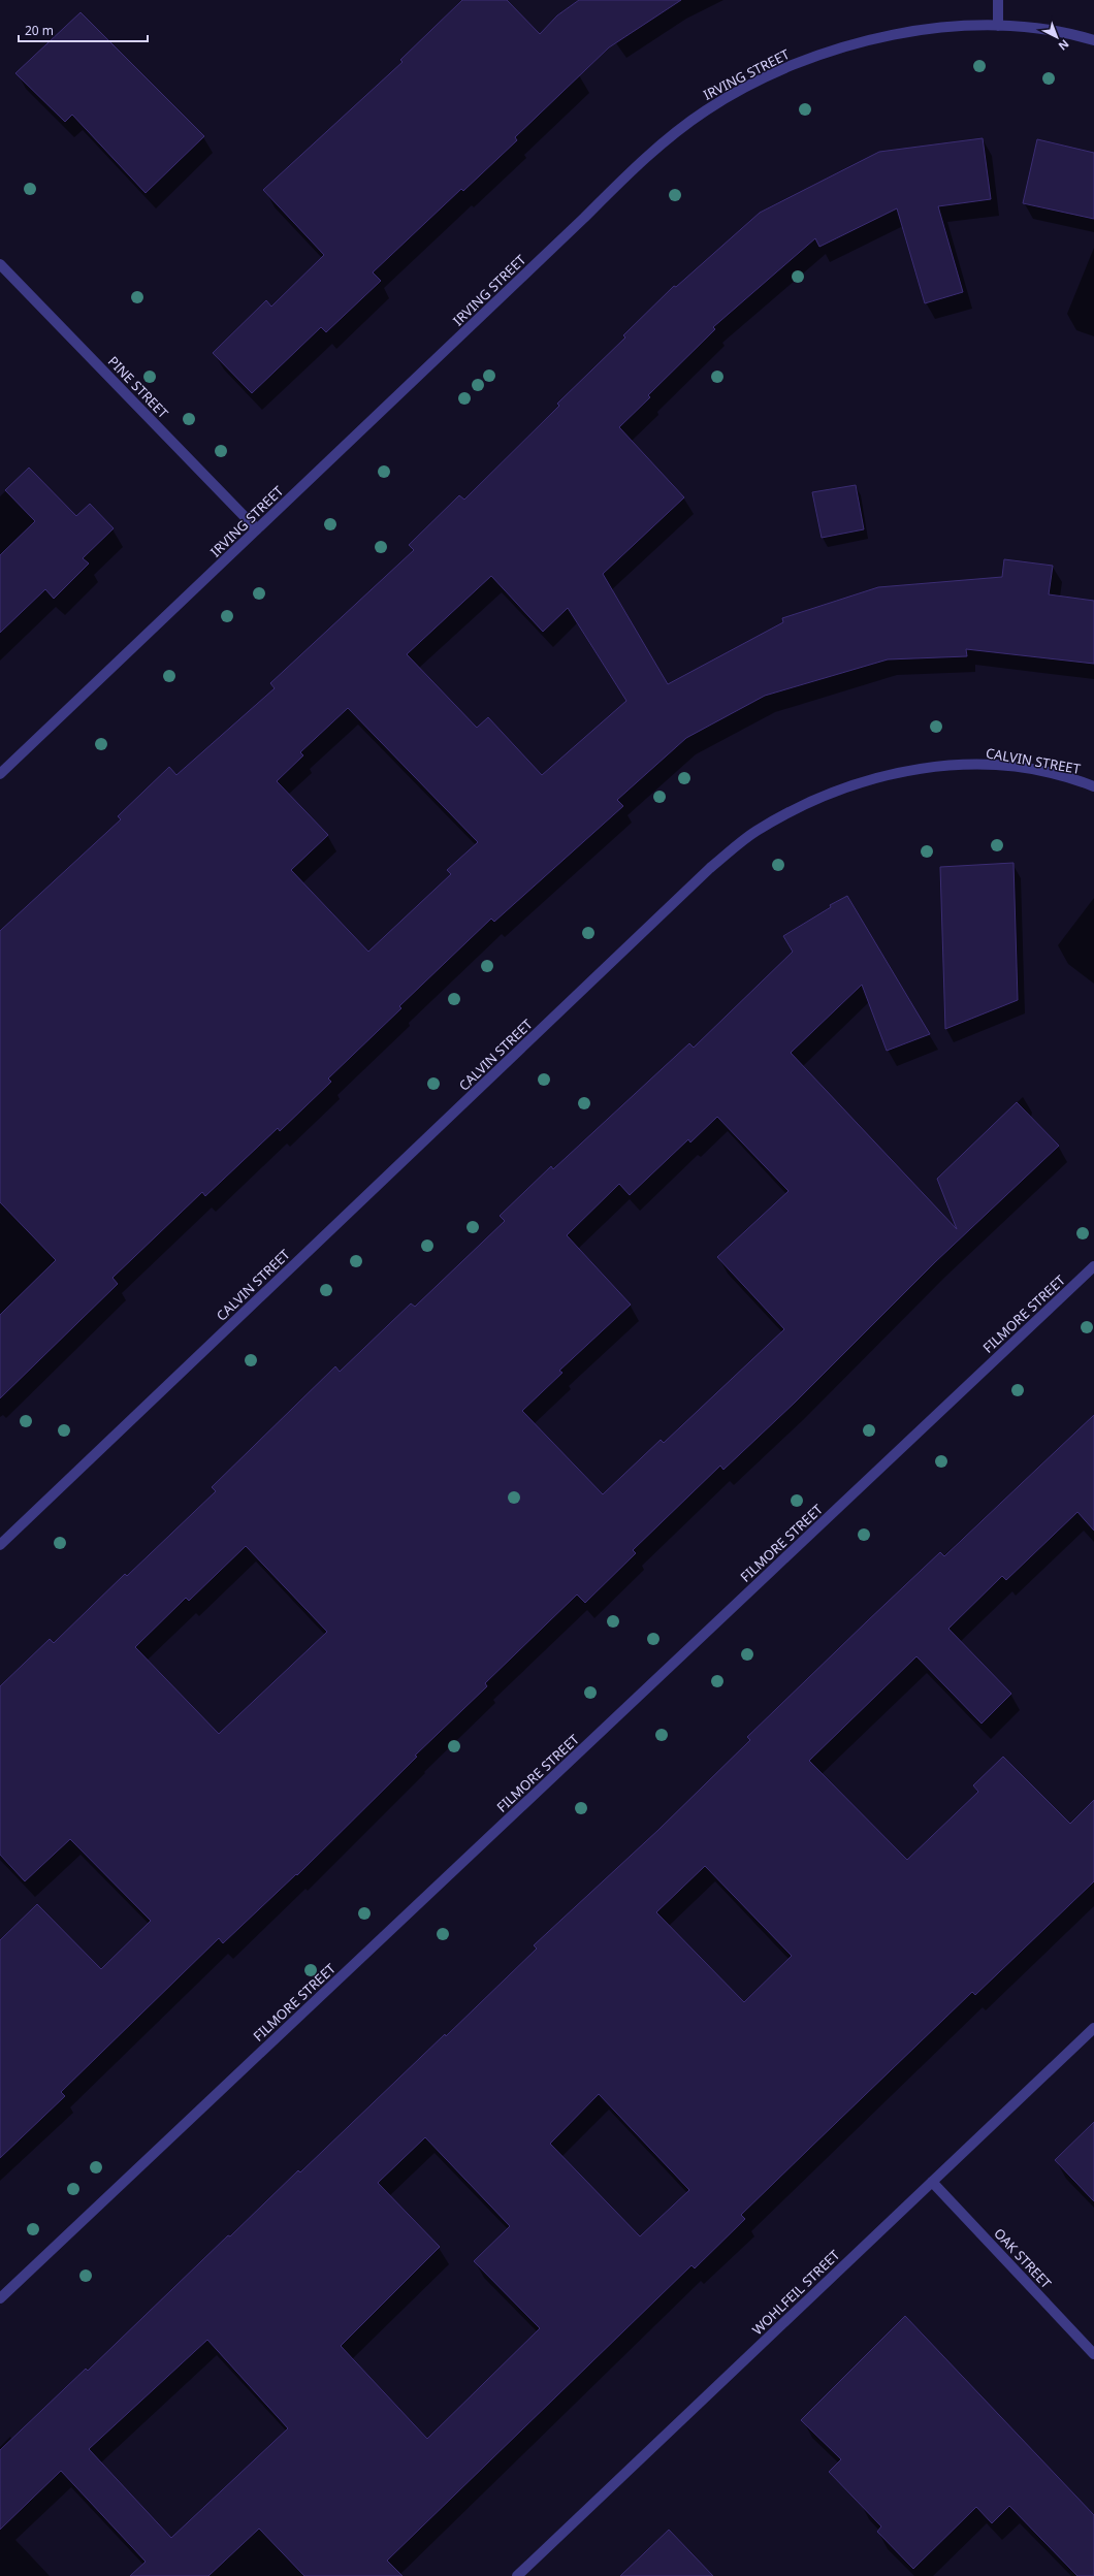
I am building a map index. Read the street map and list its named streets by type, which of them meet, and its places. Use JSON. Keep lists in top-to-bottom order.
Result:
{
  "streets": {
    "street": [
      "IRVING STREET",
      "PINE STREET",
      "CALVIN STREET",
      "FILMORE STREET",
      "OAK STREET",
      "WOHLFEIL STREET"
    ]
  },
  "crossings": [
    ["IRVING STREET", "PINE STREET"],
    ["OAK STREET", "WOHLFEIL STREET"]
  ],
  "scale_bar": "20 m",
  "north": "bottom right"
}
